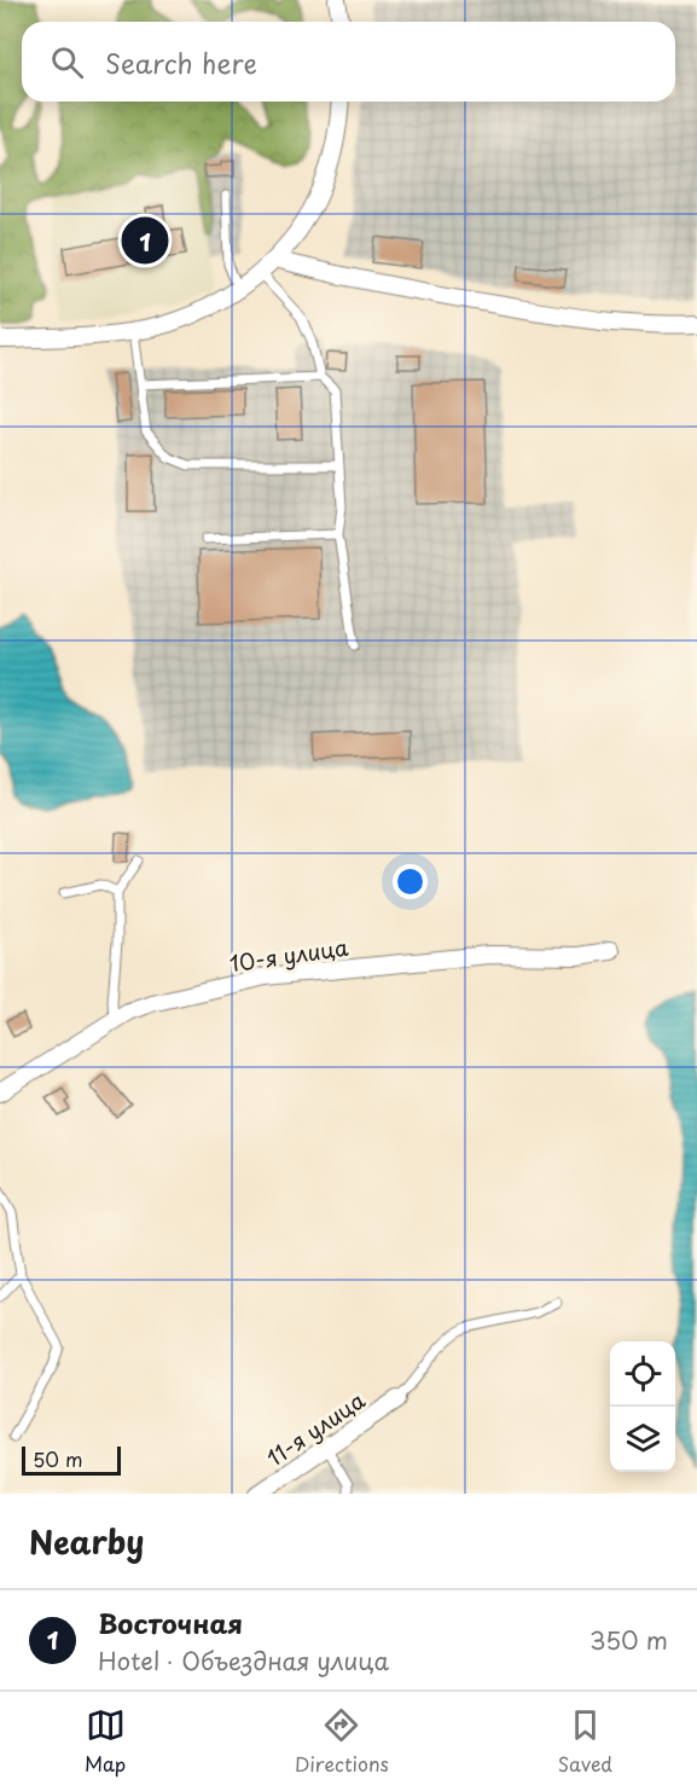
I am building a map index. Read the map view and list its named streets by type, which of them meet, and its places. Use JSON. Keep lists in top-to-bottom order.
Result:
{
  "streets": {
    "street": ["10-я улица", "11-я улица"]
  },
  "scale_bar": "50 m",
  "page": {
    "search": "Search here",
    "pins": "1",
    "scale": "50 m",
    "heading": "Nearby",
    "list": [
      {
        "mark": "1",
        "name": "Восточная",
        "note": "Hotel · Объездная улица",
        "value": "350 m"
      }
    ],
    "nav": ["Map", "Directions", "Saved"]
  }
}
